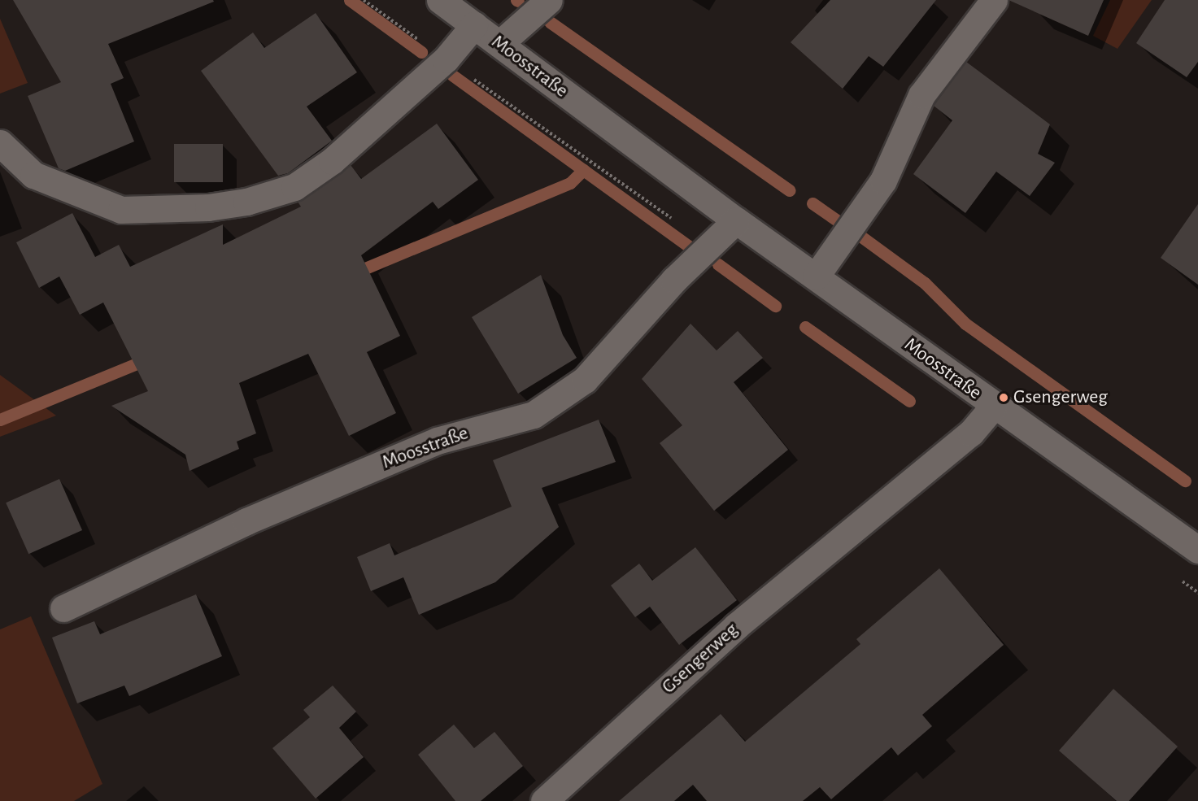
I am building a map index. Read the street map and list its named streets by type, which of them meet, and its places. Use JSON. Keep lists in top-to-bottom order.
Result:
{
  "streets": {
    "street": ["Moosstraße", "Gsengerweg"]
  },
  "crossings": [
    ["Moosstraße", "Gsengerweg"]
  ],
  "places": ["Gsengerweg"]
}
